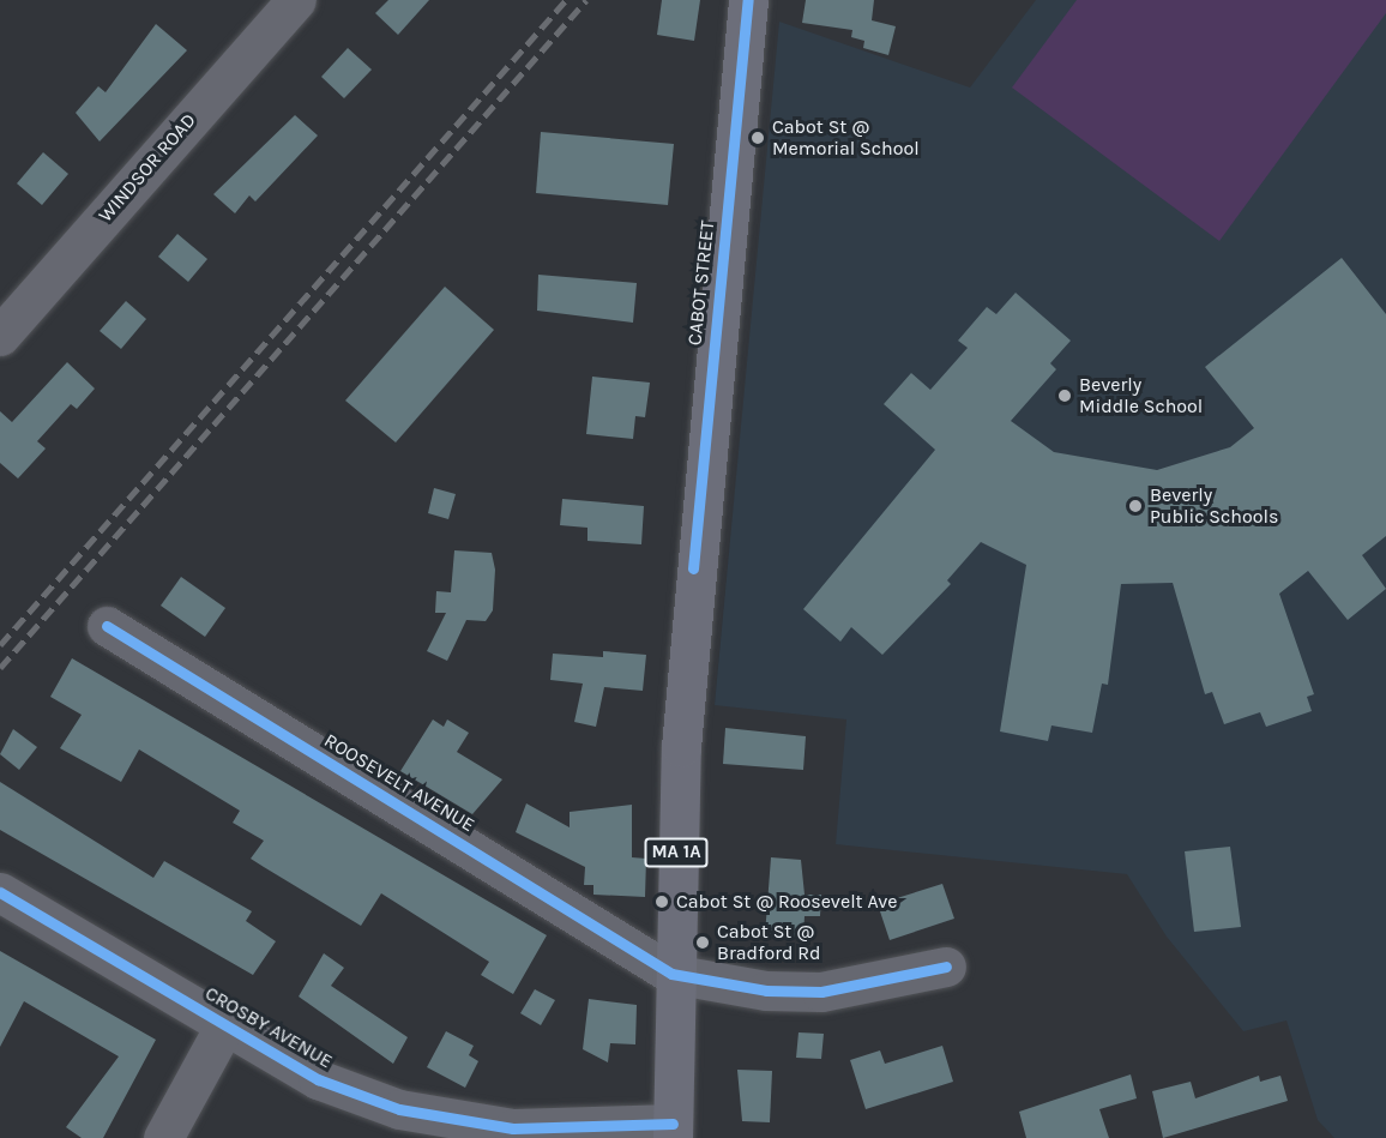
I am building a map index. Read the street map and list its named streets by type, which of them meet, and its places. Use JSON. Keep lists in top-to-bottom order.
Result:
{
  "streets": {
    "highway": ["CABOT STREET", "MA 1A"],
    "street": ["WINDSOR ROAD", "ROOSEVELT AVENUE", "CROSBY AVENUE"]
  },
  "crossings": [
    ["CABOT STREET", "ROOSEVELT AVENUE"],
    ["CABOT STREET", "CROSBY AVENUE"]
  ],
  "places": [
    "Cabot St @ Memorial School",
    "Beverly Middle School",
    "Beverly Public Schools",
    "Cabot St @ Roosevelt Ave",
    "Cabot St @ Bradford Rd"
  ]
}
